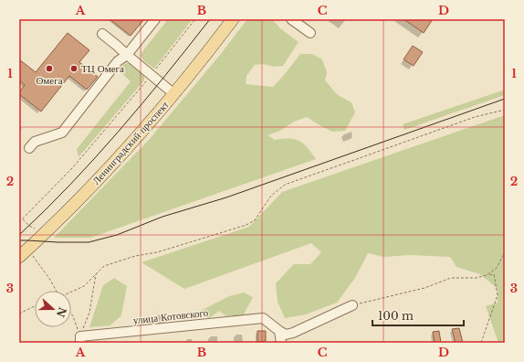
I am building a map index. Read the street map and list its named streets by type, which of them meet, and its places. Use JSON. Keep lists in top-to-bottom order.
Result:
{
  "streets": {
    "main road": ["Ленинградский проспект"],
    "street": ["улица Котовского"]
  },
  "places": ["Омега", "ТЦ Омега"],
  "scale_bar": "100 m",
  "north": "right",
  "grid": {
    "columns": [
      "A",
      "B",
      "C",
      "D"
    ],
    "rows": ["1", "2", "3"]
  }
}
